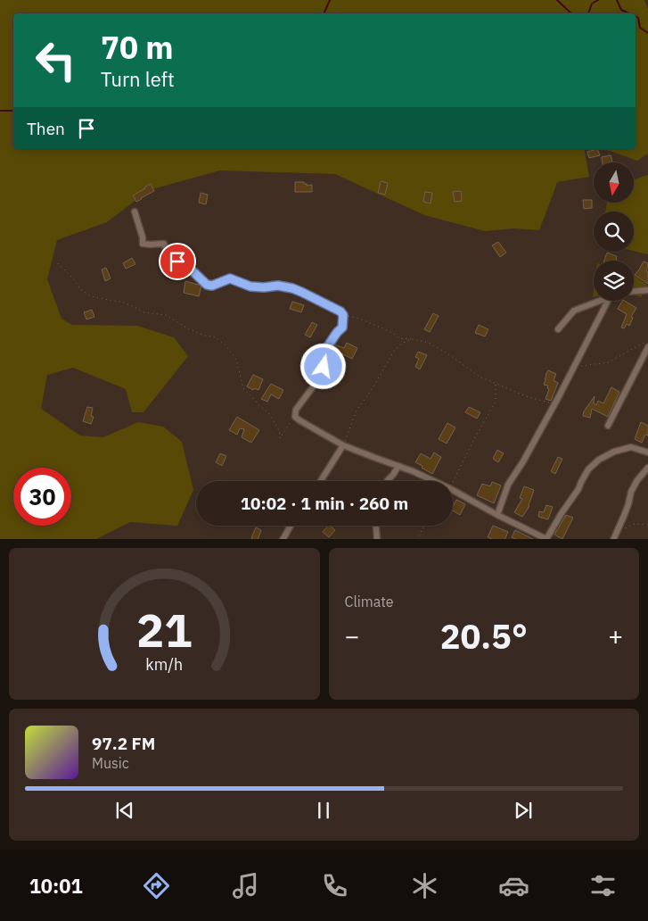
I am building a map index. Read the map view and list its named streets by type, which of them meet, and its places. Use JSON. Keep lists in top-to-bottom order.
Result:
{
  "north": "bottom",
  "page": {
    "turn": ["70 m", "Turn left"],
    "then": "Then",
    "limit": "30",
    "trip": "10:02 · 1 min · 260 m",
    "tile": "Climate",
    "heat": ["−", "20.5°", "+"],
    "song": ["97.2 FM", "Music"],
    "tabs": "10:01",
    "gauge": ["21", "km/h"]
  }
}
